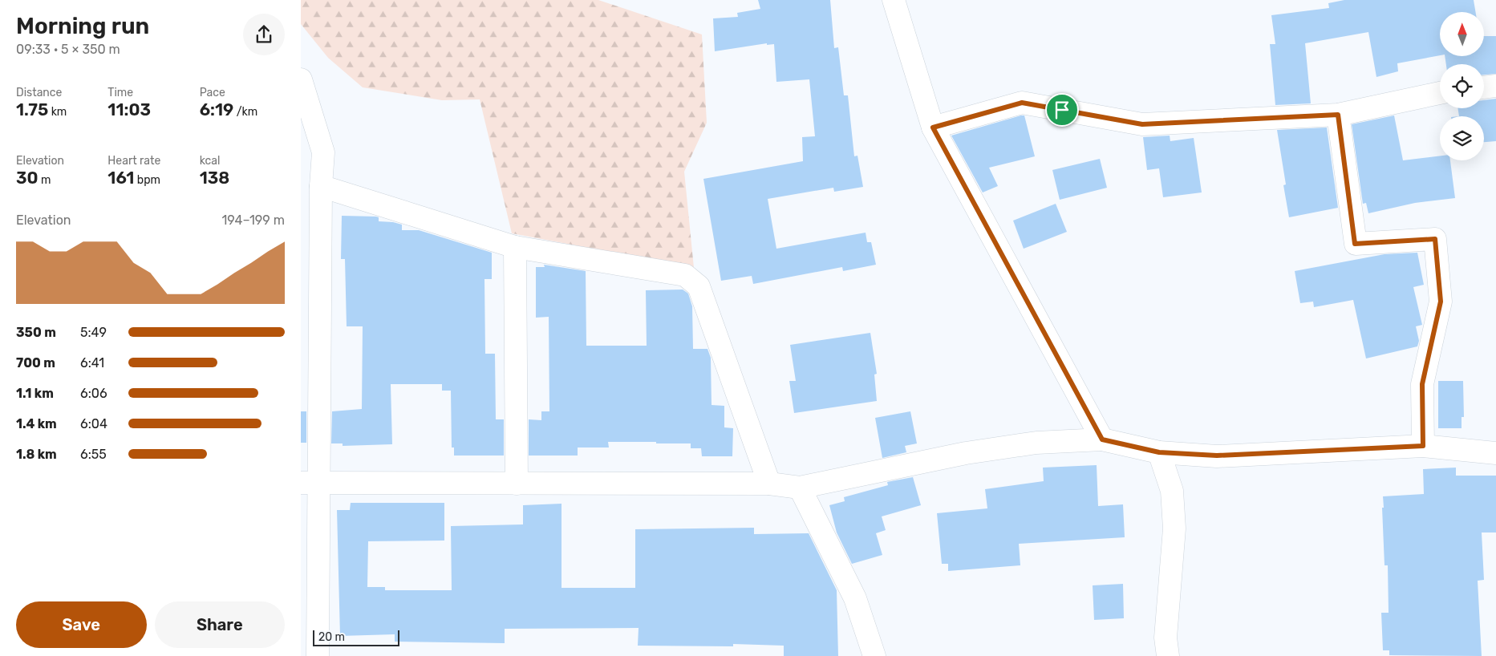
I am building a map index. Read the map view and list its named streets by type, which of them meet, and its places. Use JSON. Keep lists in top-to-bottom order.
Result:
{
  "scale_bar": "20 m",
  "north": "top",
  "page": {
    "heading": ["Morning run", "09:33 · 5 × 350 m"],
    "stats": [
      ["Distance", "1.75 km"],
      ["Time", "11:03"],
      ["Pace", "6:19 /km"],
      ["Elevation", "30 m"],
      ["Heart rate", "161 bpm"],
      ["kcal", "138"]
    ],
    "chart": ["Elevation", "194–199 m"],
    "list": [
      {
        "name": "350 m",
        "note": "5:49"
      },
      {
        "name": "700 m",
        "note": "6:41"
      },
      {
        "name": "1.1 km",
        "note": "6:06"
      },
      {
        "name": "1.4 km",
        "note": "6:04"
      },
      {
        "name": "1.8 km",
        "note": "6:55"
      }
    ],
    "buttons": ["Save", "Share"],
    "scale": "20 m"
  }
}
